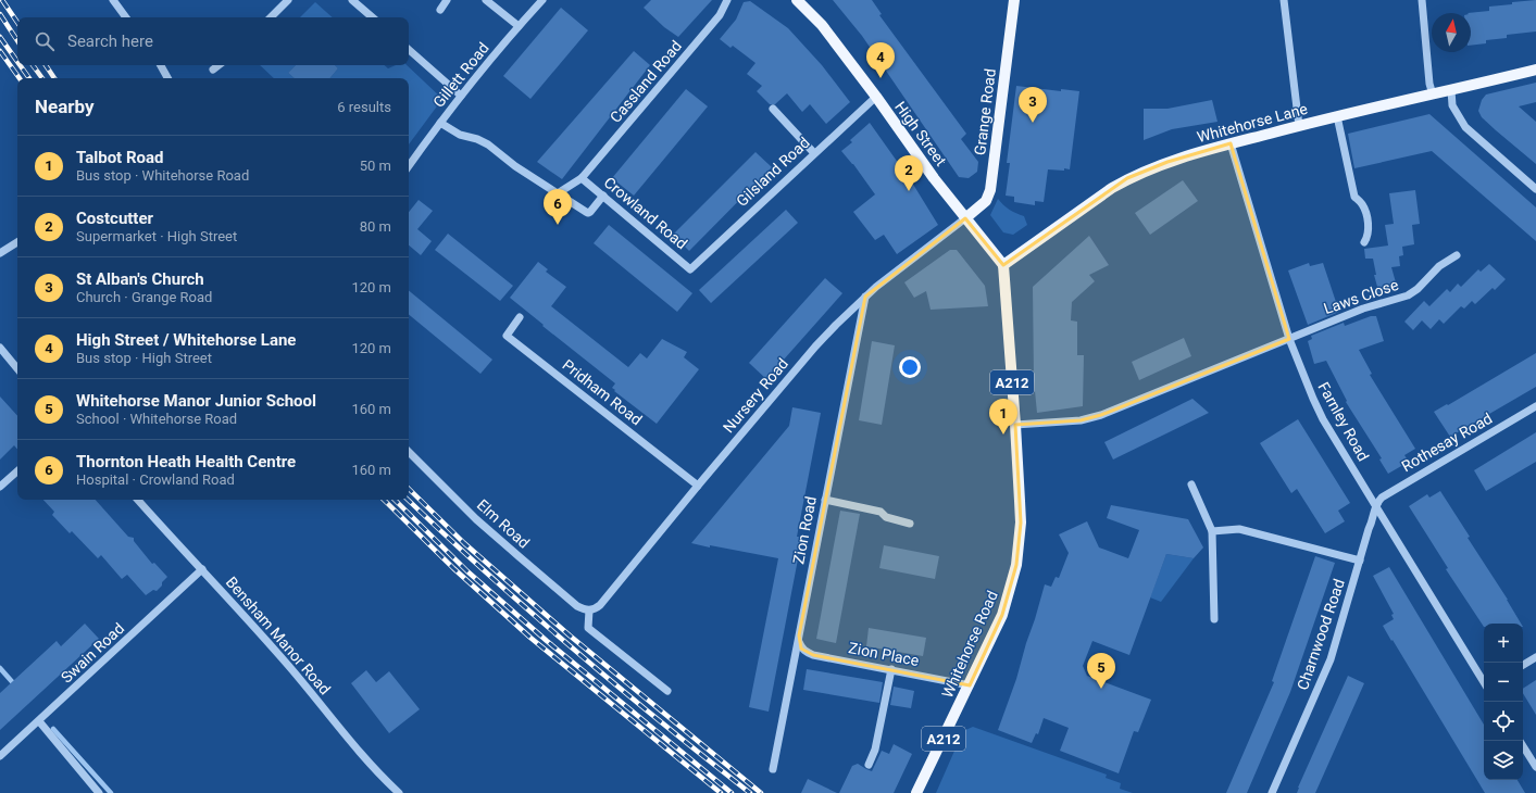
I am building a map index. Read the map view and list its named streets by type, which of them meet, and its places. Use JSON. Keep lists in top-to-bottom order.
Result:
{
  "streets": {
    "main road": [
      "Grange Road",
      "Whitehorse Lane",
      "High Street",
      "A212",
      "Whitehorse Road"
    ],
    "street": [
      "Gillett Road",
      "Cassland Road",
      "Gilsland Road",
      "Crowland Road",
      "Laws Close",
      "Pridham Road",
      "Nursery Road",
      "Farnley Road",
      "Rothesay Road",
      "Elm Road",
      "Zion Road",
      "Charnwood Road",
      "Bensham Manor Road",
      "Swain Road",
      "Zion Place"
    ]
  },
  "crossings": [
    ["Cassland Road", "Crowland Road"],
    ["Grange Road", "High Street"],
    ["Grange Road", "Nursery Road"],
    ["Whitehorse Lane", "High Street"],
    ["Whitehorse Lane", "Farnley Road"],
    ["Whitehorse Lane", "Whitehorse Road"],
    ["High Street", "Gilsland Road"],
    ["High Street", "Nursery Road"],
    ["High Street", "Whitehorse Road"],
    ["Gilsland Road", "Crowland Road"],
    ["Laws Close", "Farnley Road"],
    ["Laws Close", "Whitehorse Road"],
    ["Pridham Road", "Nursery Road"],
    ["Nursery Road", "Elm Road"],
    ["Nursery Road", "Zion Road"],
    ["Farnley Road", "Rothesay Road"],
    ["Farnley Road", "Charnwood Road"],
    ["Rothesay Road", "Charnwood Road"],
    ["Zion Road", "Zion Place"],
    ["Bensham Manor Road", "Swain Road"],
    ["Whitehorse Road", "Zion Place"]
  ],
  "north": "top",
  "page": {
    "search": "Search here",
    "pins": [
      "4",
      "3",
      "2",
      "6",
      "1",
      "5"
    ],
    "heading": ["Nearby", "6 results"],
    "list": [
      {
        "mark": "1",
        "name": "Talbot Road",
        "note": "Bus stop · Whitehorse Road",
        "value": "50 m"
      },
      {
        "mark": "2",
        "name": "Costcutter",
        "note": "Supermarket · High Street",
        "value": "80 m"
      },
      {
        "mark": "3",
        "name": "St Alban's Church",
        "note": "Church · Grange Road",
        "value": "120 m"
      },
      {
        "mark": "4",
        "name": "High Street / Whitehorse Lane",
        "note": "Bus stop · High Street",
        "value": "120 m"
      },
      {
        "mark": "5",
        "name": "Whitehorse Manor Junior School",
        "note": "School · Whitehorse Road",
        "value": "160 m"
      },
      {
        "mark": "6",
        "name": "Thornton Heath Health Centre",
        "note": "Hospital · Crowland Road",
        "value": "160 m"
      }
    ],
    "map_buttons": ["+", "−"]
  }
}
